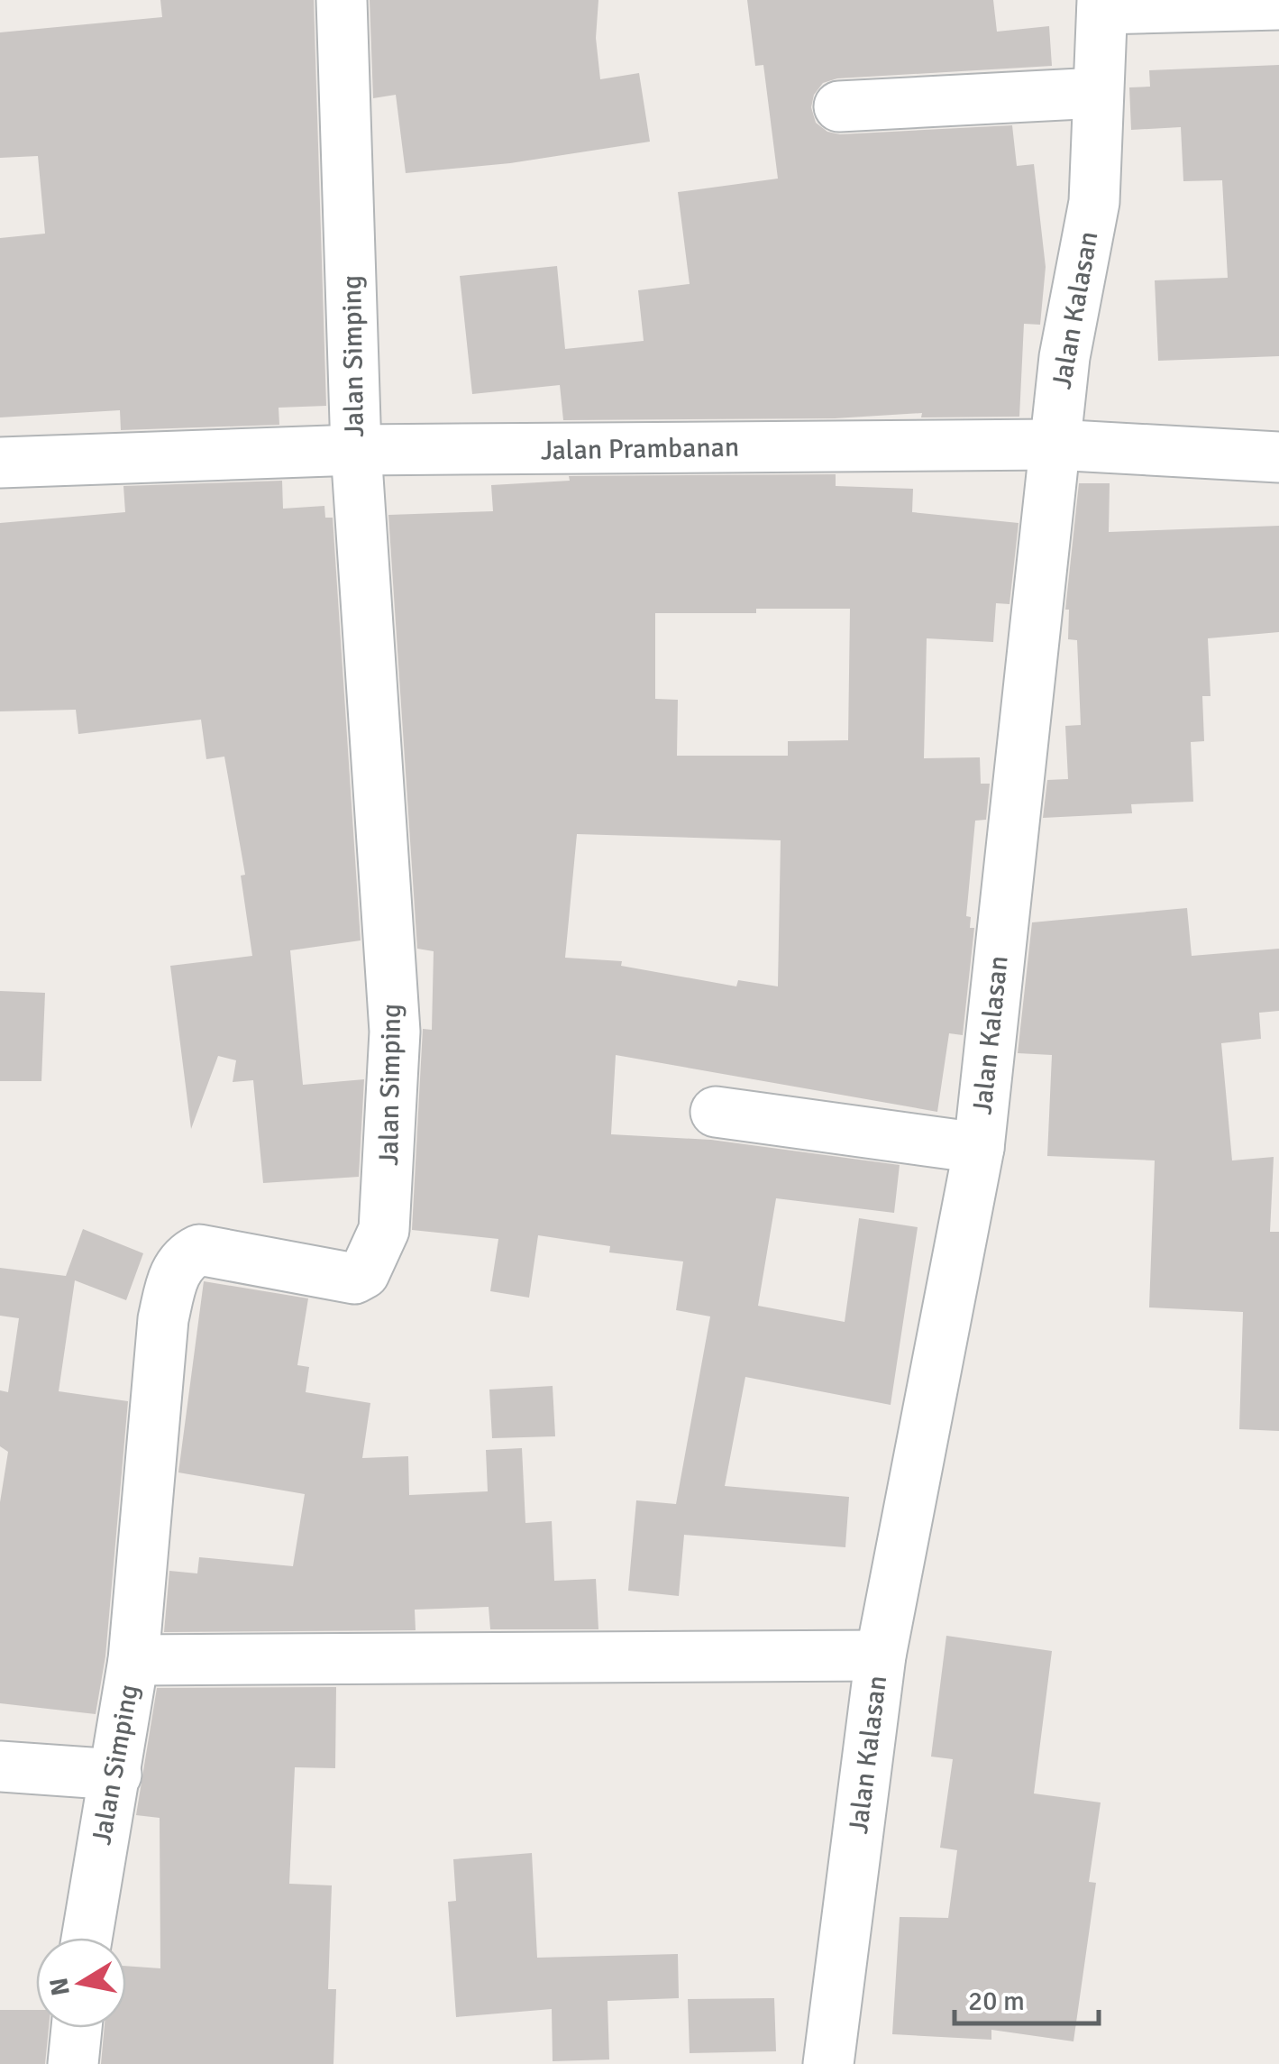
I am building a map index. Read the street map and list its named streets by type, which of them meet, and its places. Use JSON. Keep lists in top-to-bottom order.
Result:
{
  "streets": {
    "street": ["Jalan Kalasan", "Jalan Simping", "Jalan Prambanan"]
  },
  "crossings": [
    ["Jalan Kalasan", "Jalan Prambanan"],
    ["Jalan Simping", "Jalan Prambanan"]
  ],
  "scale_bar": "20 m",
  "north": "left"
}
